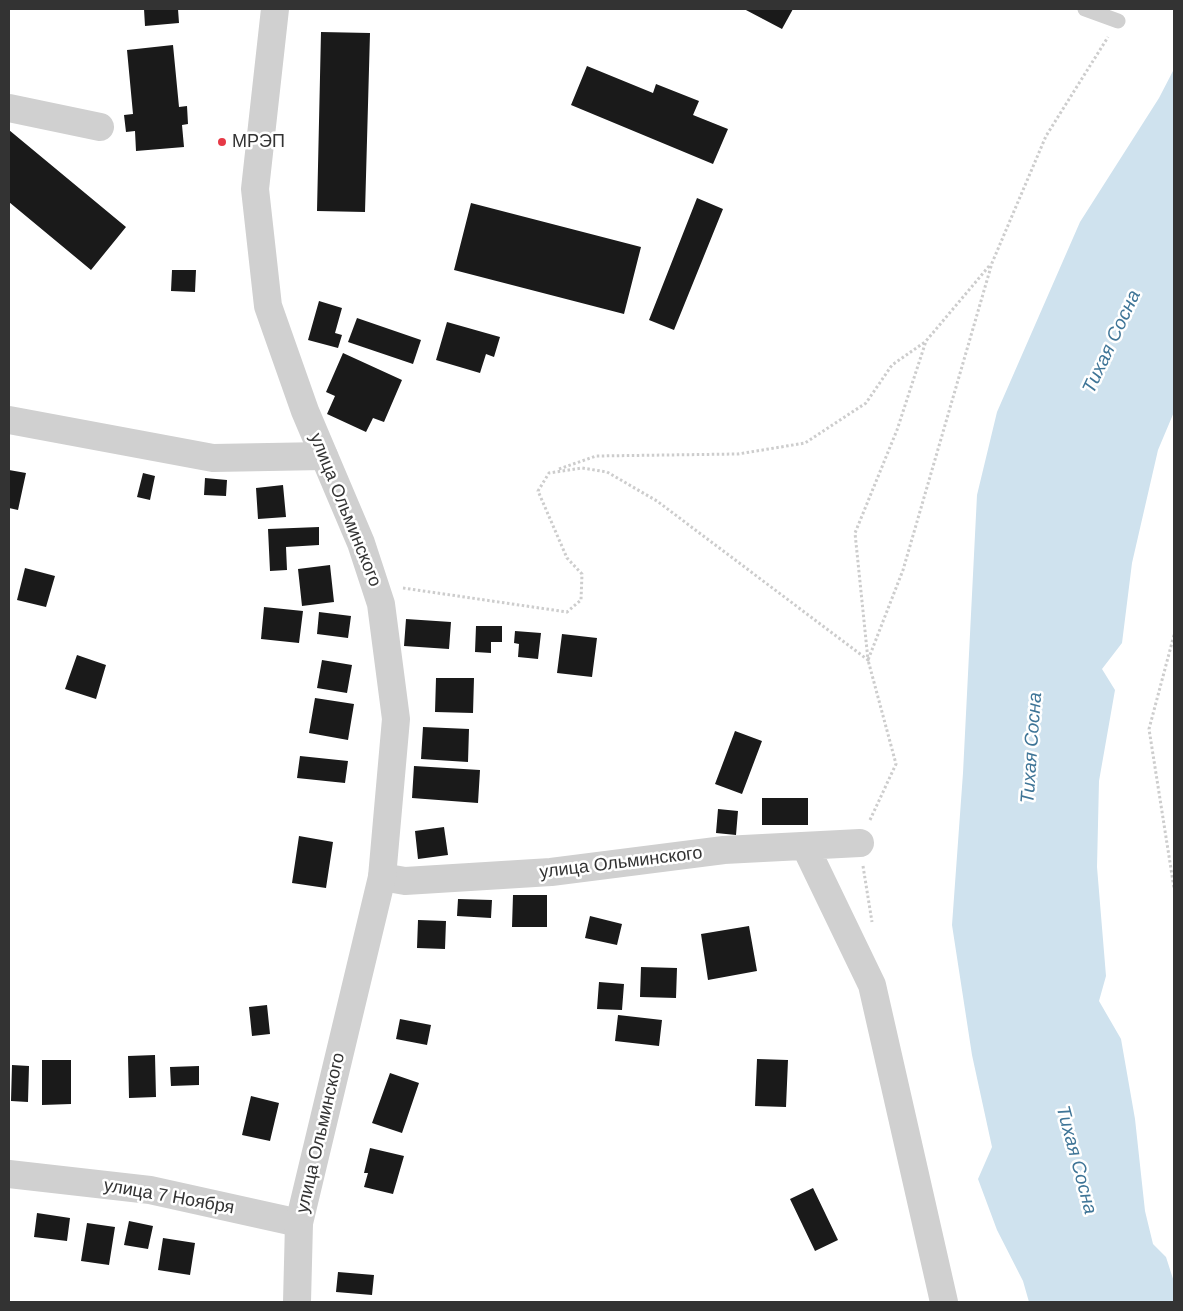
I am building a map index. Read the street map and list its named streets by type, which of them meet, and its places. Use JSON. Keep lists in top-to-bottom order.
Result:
{
  "streets": {
    "street": ["улица Ольминского", "улица 7 Ноября"]
  },
  "crossings": [
    ["улица Ольминского", "улица 7 Ноября"]
  ],
  "water": ["Тихая Сосна"],
  "places": ["МРЭП"]
}
